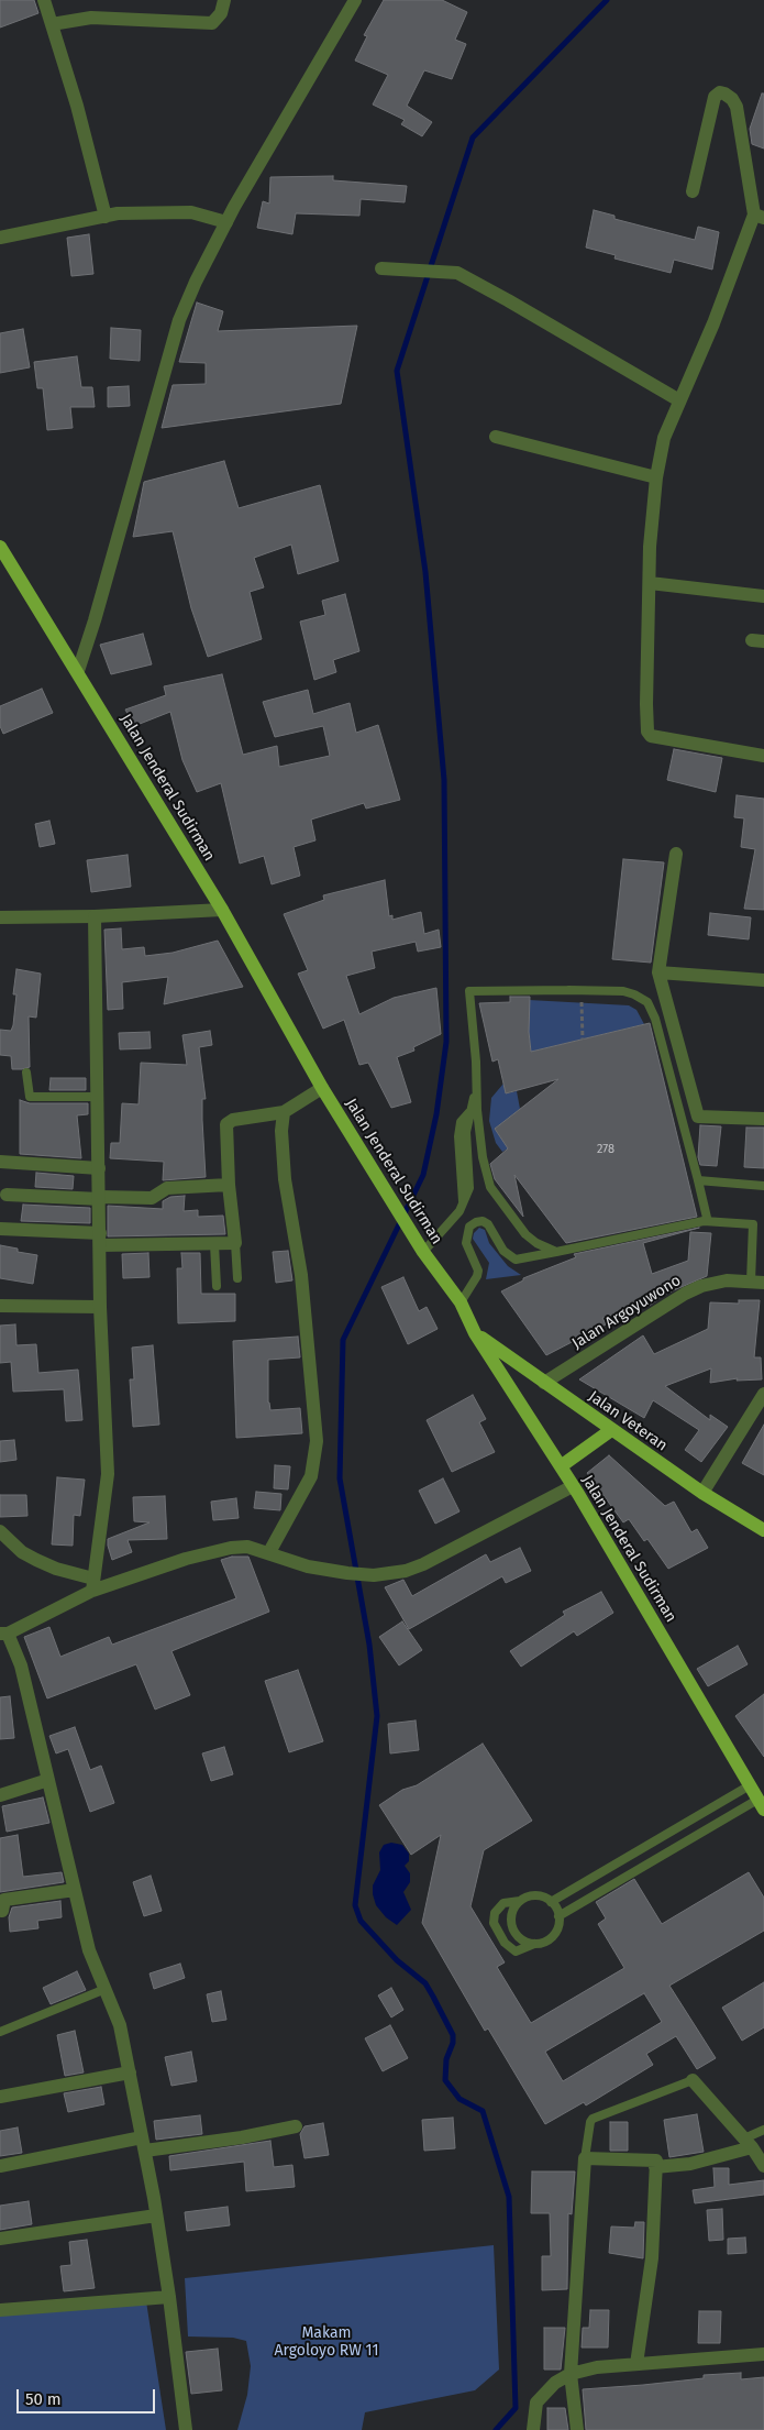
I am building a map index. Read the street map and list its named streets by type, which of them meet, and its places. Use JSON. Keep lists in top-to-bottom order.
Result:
{
  "streets": {
    "main road": ["Jalan Jenderal Sudirman", "Jalan Veteran"],
    "street": ["Jalan Argoyuwono"]
  },
  "crossings": [
    ["Jalan Jenderal Sudirman", "Jalan Veteran"],
    ["Jalan Argoyuwono", "Jalan Veteran"]
  ],
  "parks": ["Makam Argoloyo RW 11"],
  "house_numbers": ["278"],
  "scale_bar": "50 m"
}
